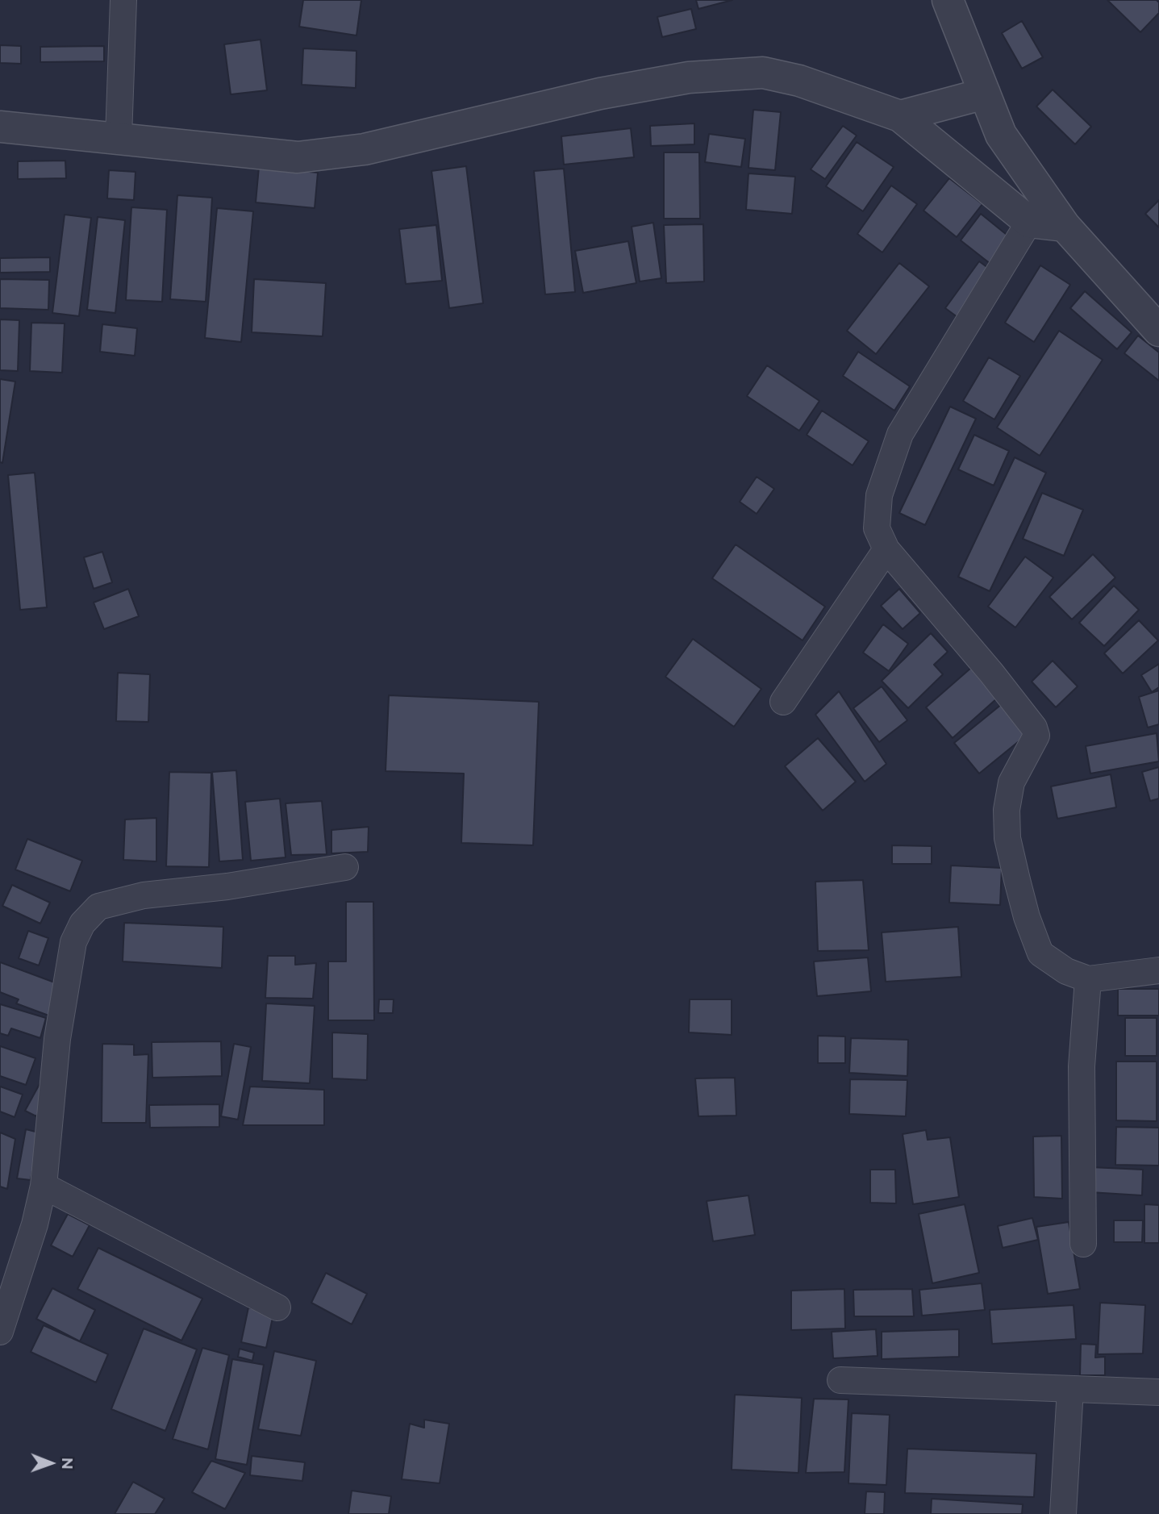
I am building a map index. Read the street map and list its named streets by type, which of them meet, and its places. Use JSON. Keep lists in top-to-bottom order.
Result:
{
  "north": "right"
}
